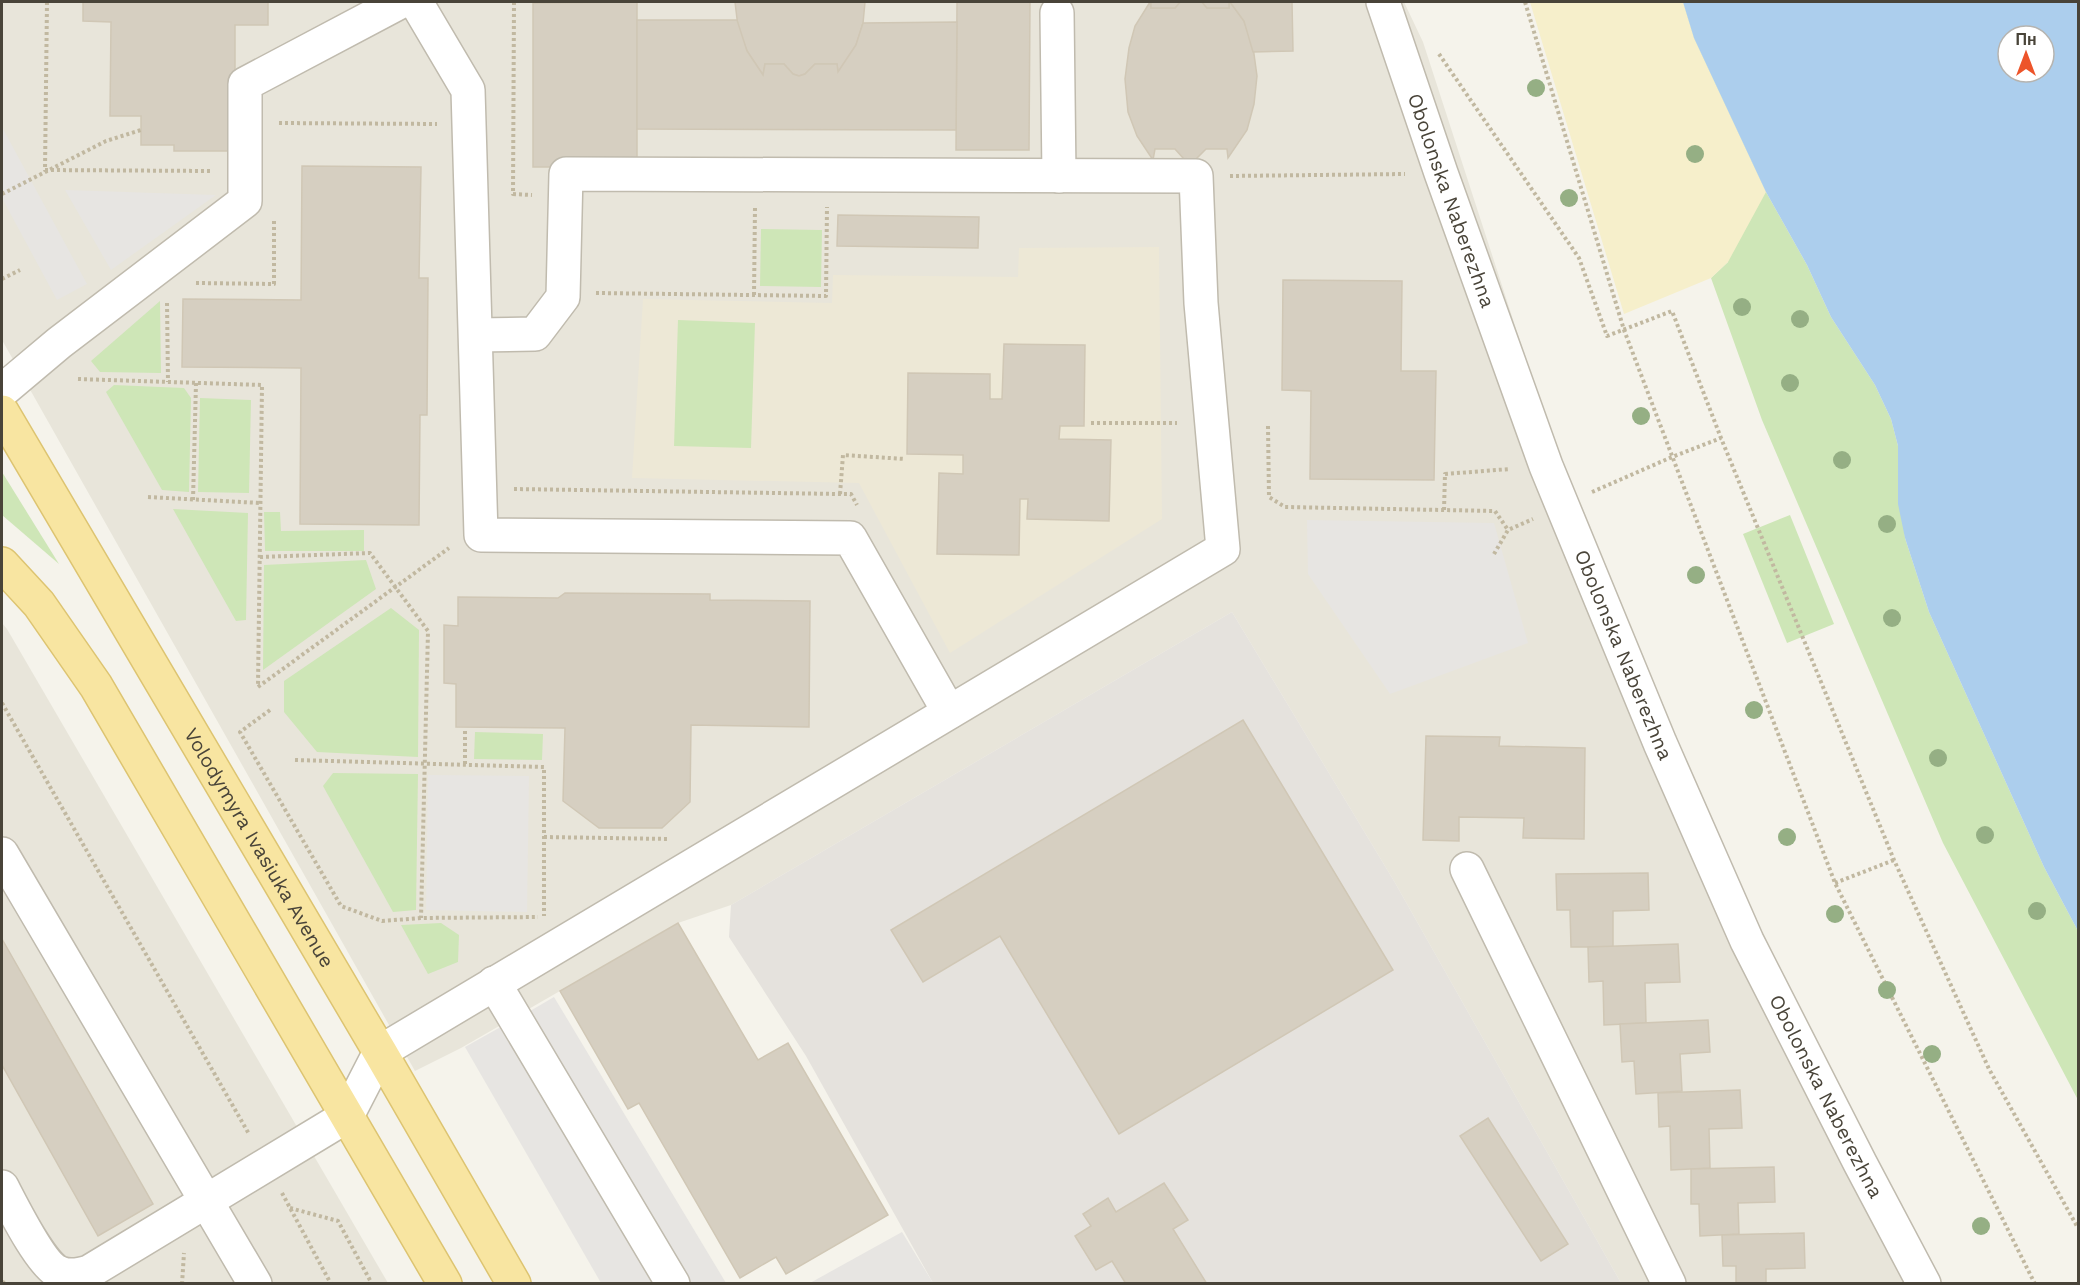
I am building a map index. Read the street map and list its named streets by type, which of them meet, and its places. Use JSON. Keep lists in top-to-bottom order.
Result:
{
  "streets": {
    "main road": ["Volodymyra Ivasiuka Avenue"],
    "street": ["Obolonska Naberezhna"]
  },
  "north": "top"
}
